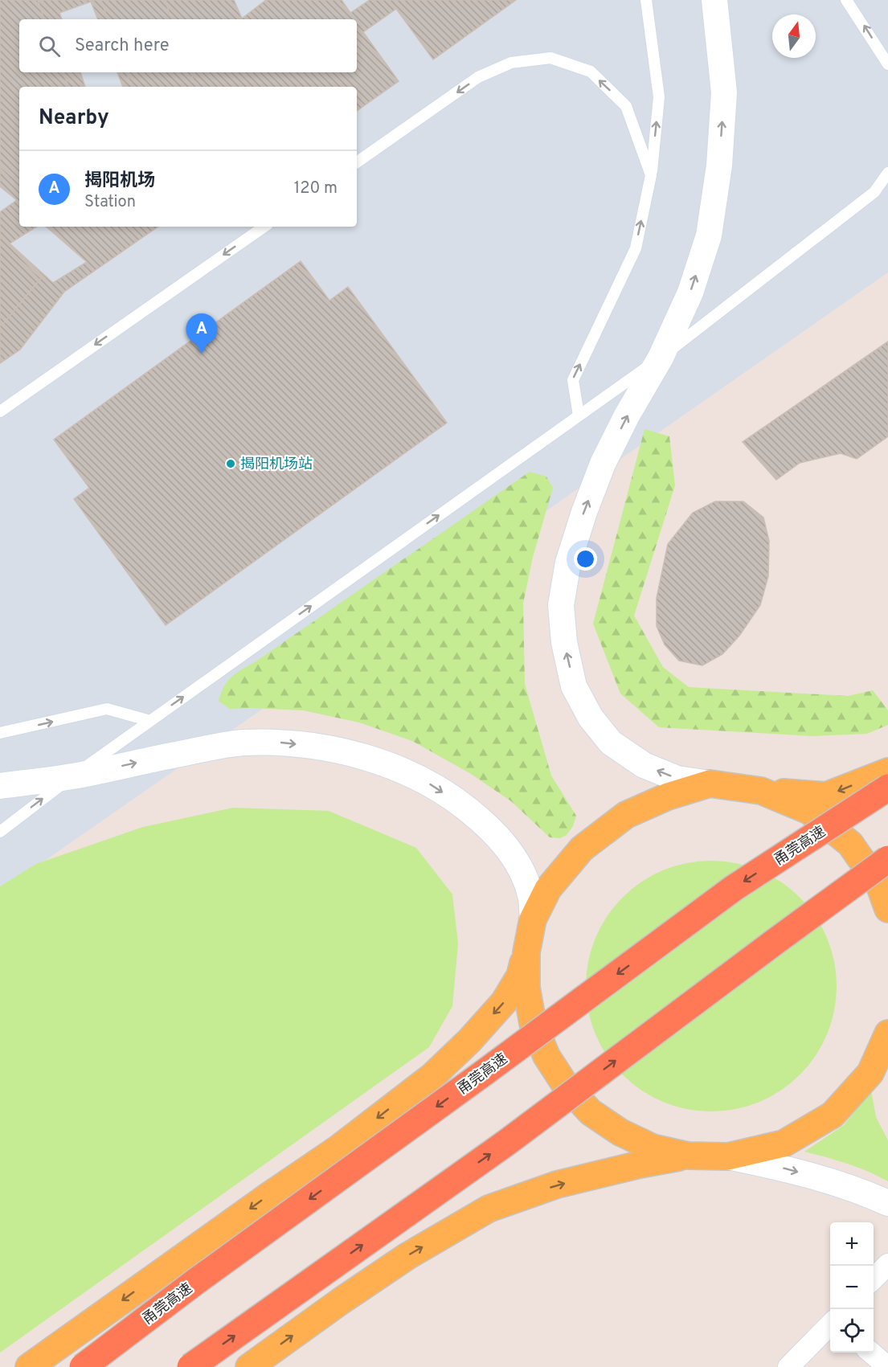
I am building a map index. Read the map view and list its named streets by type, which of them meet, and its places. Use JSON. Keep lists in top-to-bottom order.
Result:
{
  "streets": {
    "highway": ["甬莞高速"]
  },
  "places": ["揭阳机场站"],
  "north": "top",
  "page": {
    "search": "Search here",
    "heading": "Nearby",
    "list": [
      {
        "mark": "A",
        "name": "揭阳机场",
        "note": "Station",
        "value": "120 m"
      }
    ],
    "pins": "A",
    "map_buttons": ["+", "−"]
  }
}
